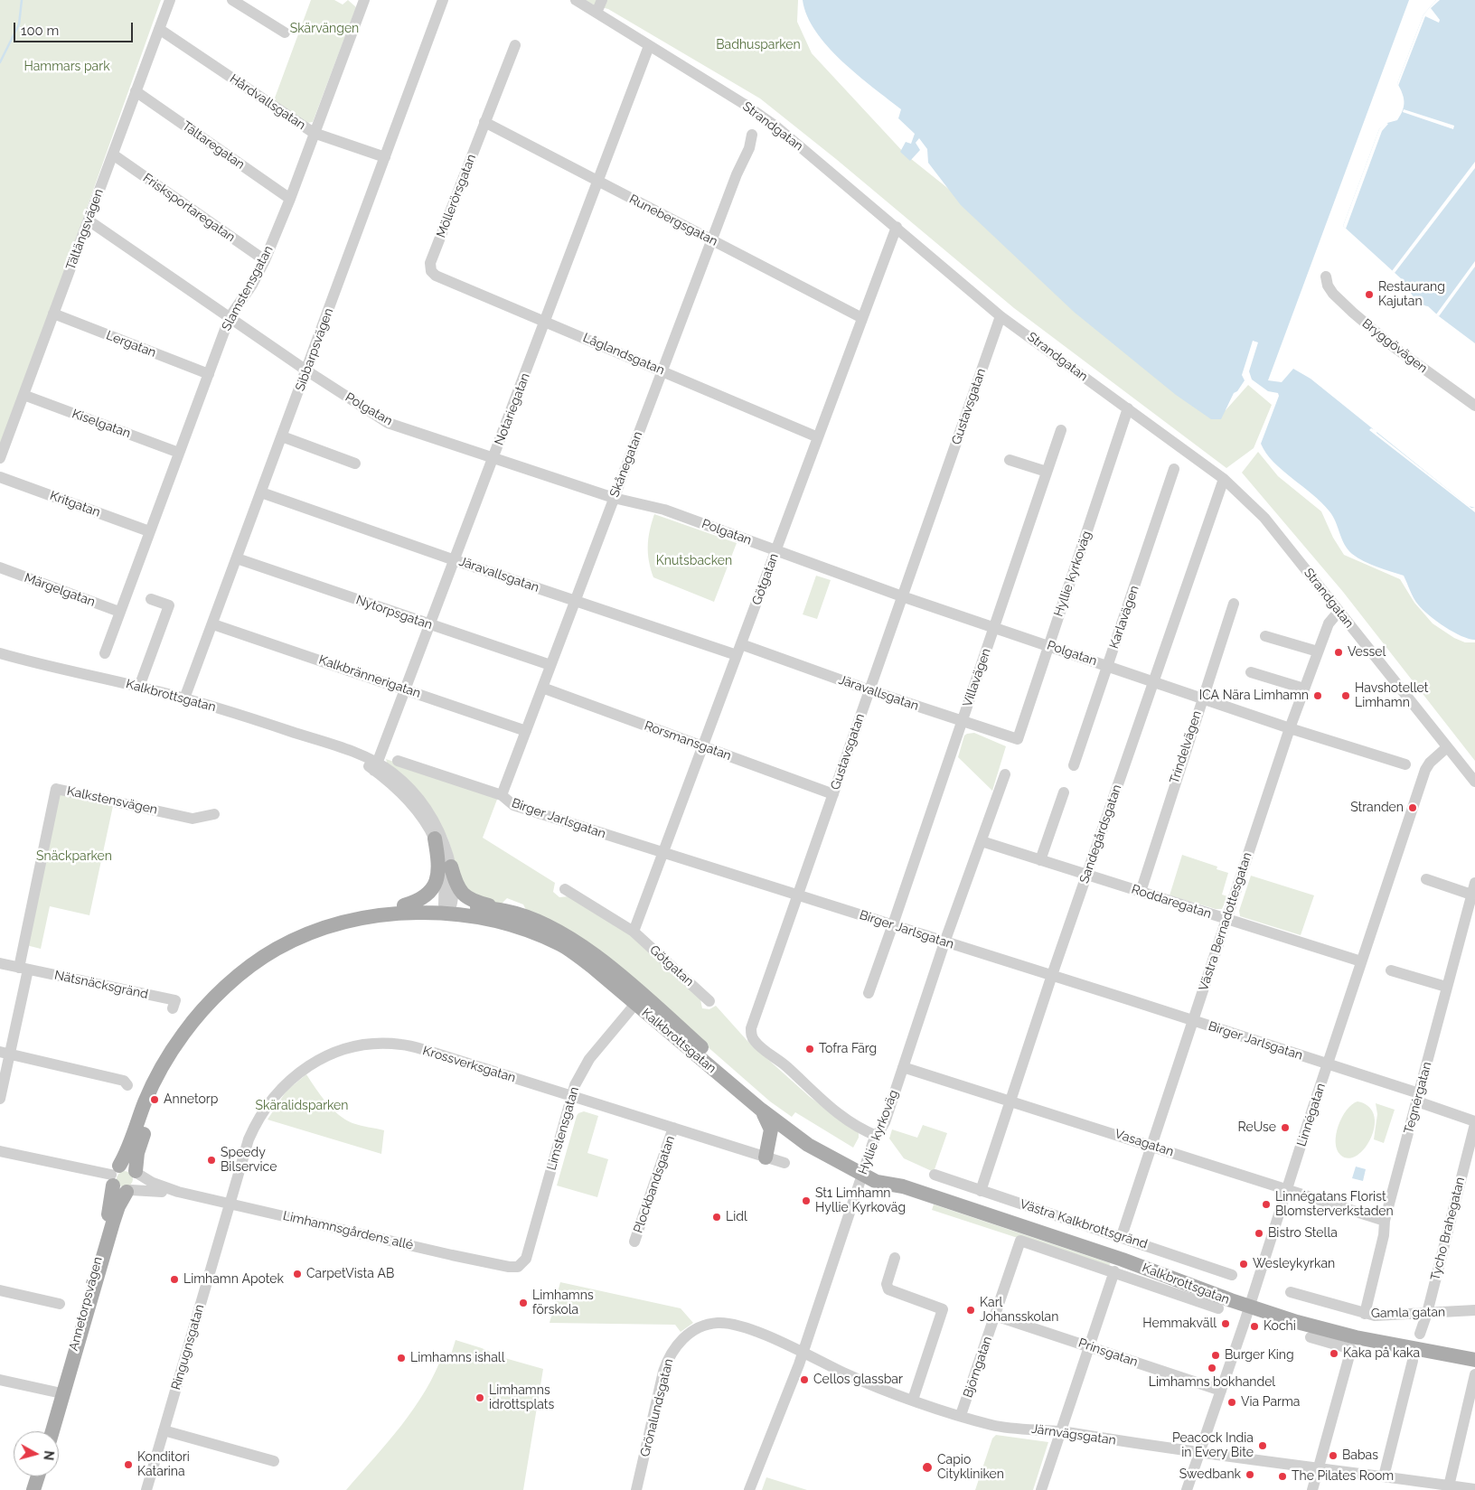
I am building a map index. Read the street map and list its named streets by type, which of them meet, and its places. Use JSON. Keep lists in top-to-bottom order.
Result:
{
  "streets": {
    "main road": ["Kalkbrottsgatan", "Annetorpsvägen"],
    "street": [
      "Hårdvallsgatan",
      "Strandgatan",
      "Tältaregatan",
      "Möllerörsgatan",
      "Frisksportaregatan",
      "Runebergsgatan",
      "Tältängsvägen",
      "Slamstensgatan",
      "Lergatan",
      "Bryggövägen",
      "Sibbarpsvägen",
      "Låglandsgatan",
      "Gustavsgatan",
      "Polgatan",
      "Notariegatan",
      "Kiselgatan",
      "Skånegatan",
      "Kritgatan",
      "Hyllie kyrkoväg",
      "Järavallsgatan",
      "Götgatan",
      "Märgelgatan",
      "Nytorpsgatan",
      "Karlavägen",
      "Kalkbrännerigatan",
      "Villavägen",
      "Rorsmansgatan",
      "Trindelvägen",
      "Kalkstensvägen",
      "Birger Jarlsgatan",
      "Sandegårdsgatan",
      "Roddaregatan",
      "Västra Bernadottesgatan",
      "Nätsnäcksgränd",
      "Krossverksgatan",
      "Tegnérgatan",
      "Linnégatan",
      "Limstensgatan",
      "Vasagatan",
      "Plockbandsgatan",
      "Västra Kalkbrottsgränd",
      "Tycho Brahegatan",
      "Limhamnsgårdens allé",
      "Gamla gatan",
      "Ringugnsgatan",
      "Prinsgatan",
      "Björngatan",
      "Grönalundsgatan",
      "Järnvägsgatan"
    ]
  },
  "crossings": [
    ["Hårdvallsgatan", "Tältängsvägen"],
    ["Hårdvallsgatan", "Slamstensgatan"],
    ["Hårdvallsgatan", "Sibbarpsvägen"],
    ["Strandgatan", "Gustavsgatan"],
    ["Strandgatan", "Notariegatan"],
    ["Strandgatan", "Hyllie kyrkoväg"],
    ["Strandgatan", "Götgatan"],
    ["Strandgatan", "Sandegårdsgatan"],
    ["Strandgatan", "Västra Bernadottesgatan"],
    ["Strandgatan", "Linnégatan"],
    ["Tältaregatan", "Tältängsvägen"],
    ["Tältaregatan", "Slamstensgatan"],
    ["Möllerörsgatan", "Runebergsgatan"],
    ["Möllerörsgatan", "Låglandsgatan"],
    ["Frisksportaregatan", "Tältängsvägen"],
    ["Frisksportaregatan", "Slamstensgatan"],
    ["Runebergsgatan", "Notariegatan"],
    ["Runebergsgatan", "Skånegatan"],
    ["Runebergsgatan", "Götgatan"],
    ["Tältängsvägen", "Lergatan"],
    ["Tältängsvägen", "Polgatan"],
    ["Tältängsvägen", "Kiselgatan"],
    ["Slamstensgatan", "Lergatan"],
    ["Slamstensgatan", "Polgatan"],
    ["Slamstensgatan", "Kiselgatan"],
    ["Slamstensgatan", "Kritgatan"],
    ["Slamstensgatan", "Märgelgatan"],
    ["Sibbarpsvägen", "Polgatan"],
    ["Sibbarpsvägen", "Järavallsgatan"],
    ["Sibbarpsvägen", "Nytorpsgatan"],
    ["Sibbarpsvägen", "Kalkbrännerigatan"],
    ["Sibbarpsvägen", "Kalkbrottsgatan"],
    ["Låglandsgatan", "Notariegatan"],
    ["Låglandsgatan", "Skånegatan"],
    ["Låglandsgatan", "Götgatan"],
    ["Gustavsgatan", "Polgatan"],
    ["Gustavsgatan", "Hyllie kyrkoväg"],
    ["Gustavsgatan", "Järavallsgatan"],
    ["Gustavsgatan", "Rorsmansgatan"],
    ["Gustavsgatan", "Birger Jarlsgatan"],
    ["Polgatan", "Notariegatan"],
    ["Polgatan", "Skånegatan"],
    ["Polgatan", "Hyllie kyrkoväg"],
    ["Polgatan", "Götgatan"],
    ["Polgatan", "Karlavägen"],
    ["Polgatan", "Villavägen"],
    ["Polgatan", "Trindelvägen"],
    ["Polgatan", "Sandegårdsgatan"],
    ["Polgatan", "Västra Bernadottesgatan"],
    ["Notariegatan", "Järavallsgatan"],
    ["Notariegatan", "Nytorpsgatan"],
    ["Notariegatan", "Kalkbrännerigatan"],
    ["Notariegatan", "Kalkbrottsgatan"],
    ["Skånegatan", "Järavallsgatan"],
    ["Skånegatan", "Nytorpsgatan"],
    ["Skånegatan", "Kalkbrännerigatan"],
    ["Skånegatan", "Rorsmansgatan"],
    ["Skånegatan", "Birger Jarlsgatan"],
    ["Hyllie kyrkoväg", "Järavallsgatan"],
    ["Hyllie kyrkoväg", "Kalkbrottsgatan"],
    ["Hyllie kyrkoväg", "Birger Jarlsgatan"],
    ["Hyllie kyrkoväg", "Roddaregatan"],
    ["Hyllie kyrkoväg", "Vasagatan"],
    ["Hyllie kyrkoväg", "Järnvägsgatan"],
    ["Järavallsgatan", "Götgatan"],
    ["Järavallsgatan", "Villavägen"],
    ["Götgatan", "Rorsmansgatan"],
    ["Götgatan", "Birger Jarlsgatan"],
    ["Villavägen", "Birger Jarlsgatan"],
    ["Kalkbrottsgatan", "Linnégatan"],
    ["Kalkbrottsgatan", "Limstensgatan"],
    ["Kalkbrottsgatan", "Annetorpsvägen"],
    ["Trindelvägen", "Roddaregatan"],
    ["Kalkstensvägen", "Nätsnäcksgränd"],
    ["Birger Jarlsgatan", "Sandegårdsgatan"],
    ["Birger Jarlsgatan", "Västra Bernadottesgatan"],
    ["Birger Jarlsgatan", "Tegnérgatan"],
    ["Birger Jarlsgatan", "Linnégatan"],
    ["Birger Jarlsgatan", "Tycho Brahegatan"],
    ["Sandegårdsgatan", "Roddaregatan"],
    ["Sandegårdsgatan", "Vasagatan"],
    ["Sandegårdsgatan", "Västra Kalkbrottsgränd"],
    ["Roddaregatan", "Västra Bernadottesgatan"],
    ["Roddaregatan", "Linnégatan"],
    ["Västra Bernadottesgatan", "Vasagatan"],
    ["Västra Bernadottesgatan", "Västra Kalkbrottsgränd"],
    ["Krossverksgatan", "Limstensgatan"],
    ["Krossverksgatan", "Plockbandsgatan"],
    ["Krossverksgatan", "Limhamnsgårdens allé"],
    ["Krossverksgatan", "Ringugnsgatan"],
    ["Tegnérgatan", "Vasagatan"],
    ["Tegnérgatan", "Gamla gatan"],
    ["Linnégatan", "Vasagatan"],
    ["Linnégatan", "Prinsgatan"],
    ["Linnégatan", "Järnvägsgatan"],
    ["Limstensgatan", "Limhamnsgårdens allé"],
    ["Tycho Brahegatan", "Gamla gatan"],
    ["Limhamnsgårdens allé", "Annetorpsvägen"],
    ["Limhamnsgårdens allé", "Ringugnsgatan"],
    ["Prinsgatan", "Björngatan"],
    ["Björngatan", "Järnvägsgatan"],
    ["Grönalundsgatan", "Järnvägsgatan"]
  ],
  "parks": [
    "Skärvängen",
    "Badhusparken",
    "Hammars park",
    "Knutsbacken",
    "Snäckparken",
    "Skäralidsparken"
  ],
  "places": [
    "Restaurang Kajutan",
    "Vessel",
    "ICA Nära Limhamn",
    "Havshotellet Limhamn",
    "Stranden",
    "Tofra Färg",
    "Annetorp",
    "ReUse",
    "Speedy Bilservice",
    "St1 Limhamn Hyllie Kyrkoväg",
    "Linnégatans Florist Blomsterverkstaden",
    "Lidl",
    "Bistro Stella",
    "Wesleykyrkan",
    "CarpetVista AB",
    "Limhamn Apotek",
    "Limhamns förskola",
    "Karl Johansskolan",
    "Hemmakväll",
    "Kochi",
    "Kaka på kaka",
    "Burger King",
    "Limhamns ishall",
    "Limhamns bokhandel",
    "Cellos glassbar",
    "Limhamns idrottsplats",
    "Via Parma",
    "Peacock India in Every Bite",
    "Babas",
    "Konditori Katarina",
    "Capio Citykliniken",
    "Swedbank",
    "The Pilates Room"
  ],
  "scale_bar": "100 m",
  "north": "right"
}
